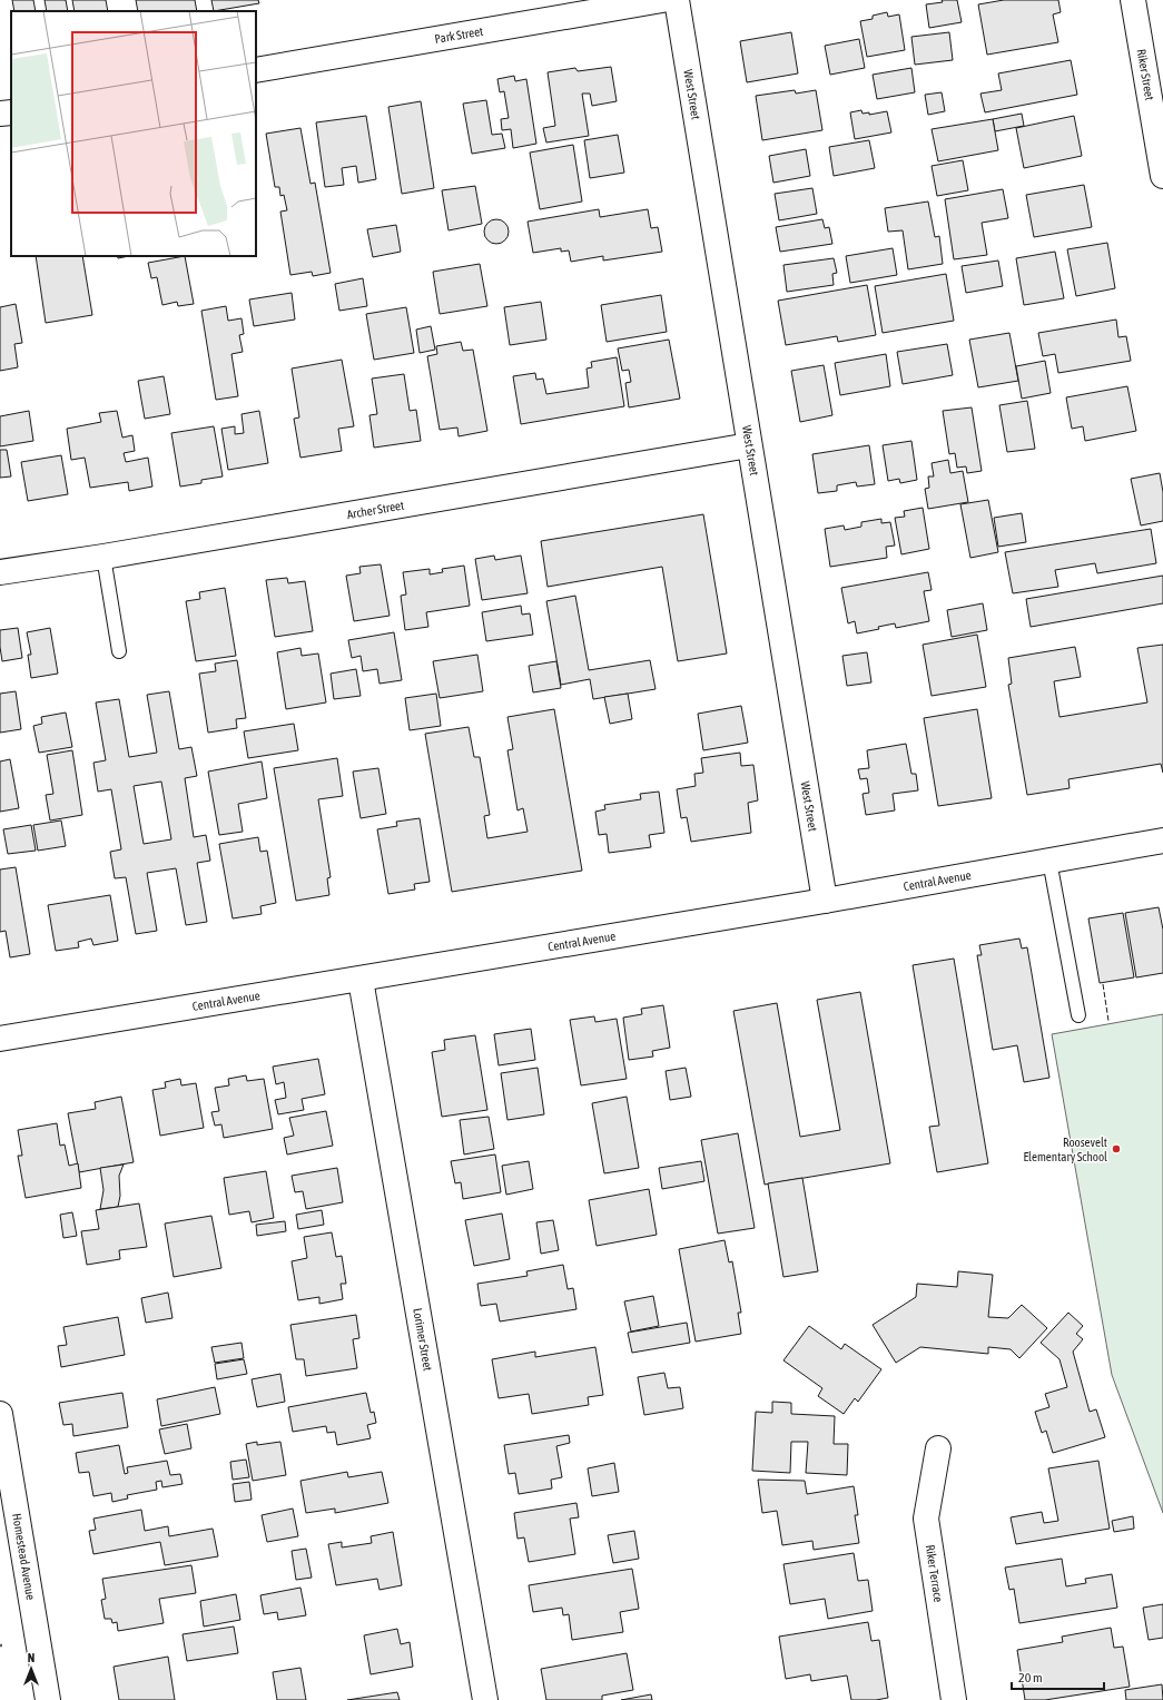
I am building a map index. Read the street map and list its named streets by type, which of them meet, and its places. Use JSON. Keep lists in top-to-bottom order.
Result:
{
  "streets": {
    "street": [
      "Park Street",
      "Riker Street",
      "West Street",
      "Archer Street",
      "Central Avenue",
      "Lorimer Street",
      "Homestead Avenue",
      "Riker Terrace"
    ]
  },
  "crossings": [
    ["West Street", "Archer Street"],
    ["West Street", "Central Avenue"],
    ["Central Avenue", "Lorimer Street"]
  ],
  "places": ["Roosevelt Elementary School"],
  "scale_bar": "20 m",
  "north": "top"
}
